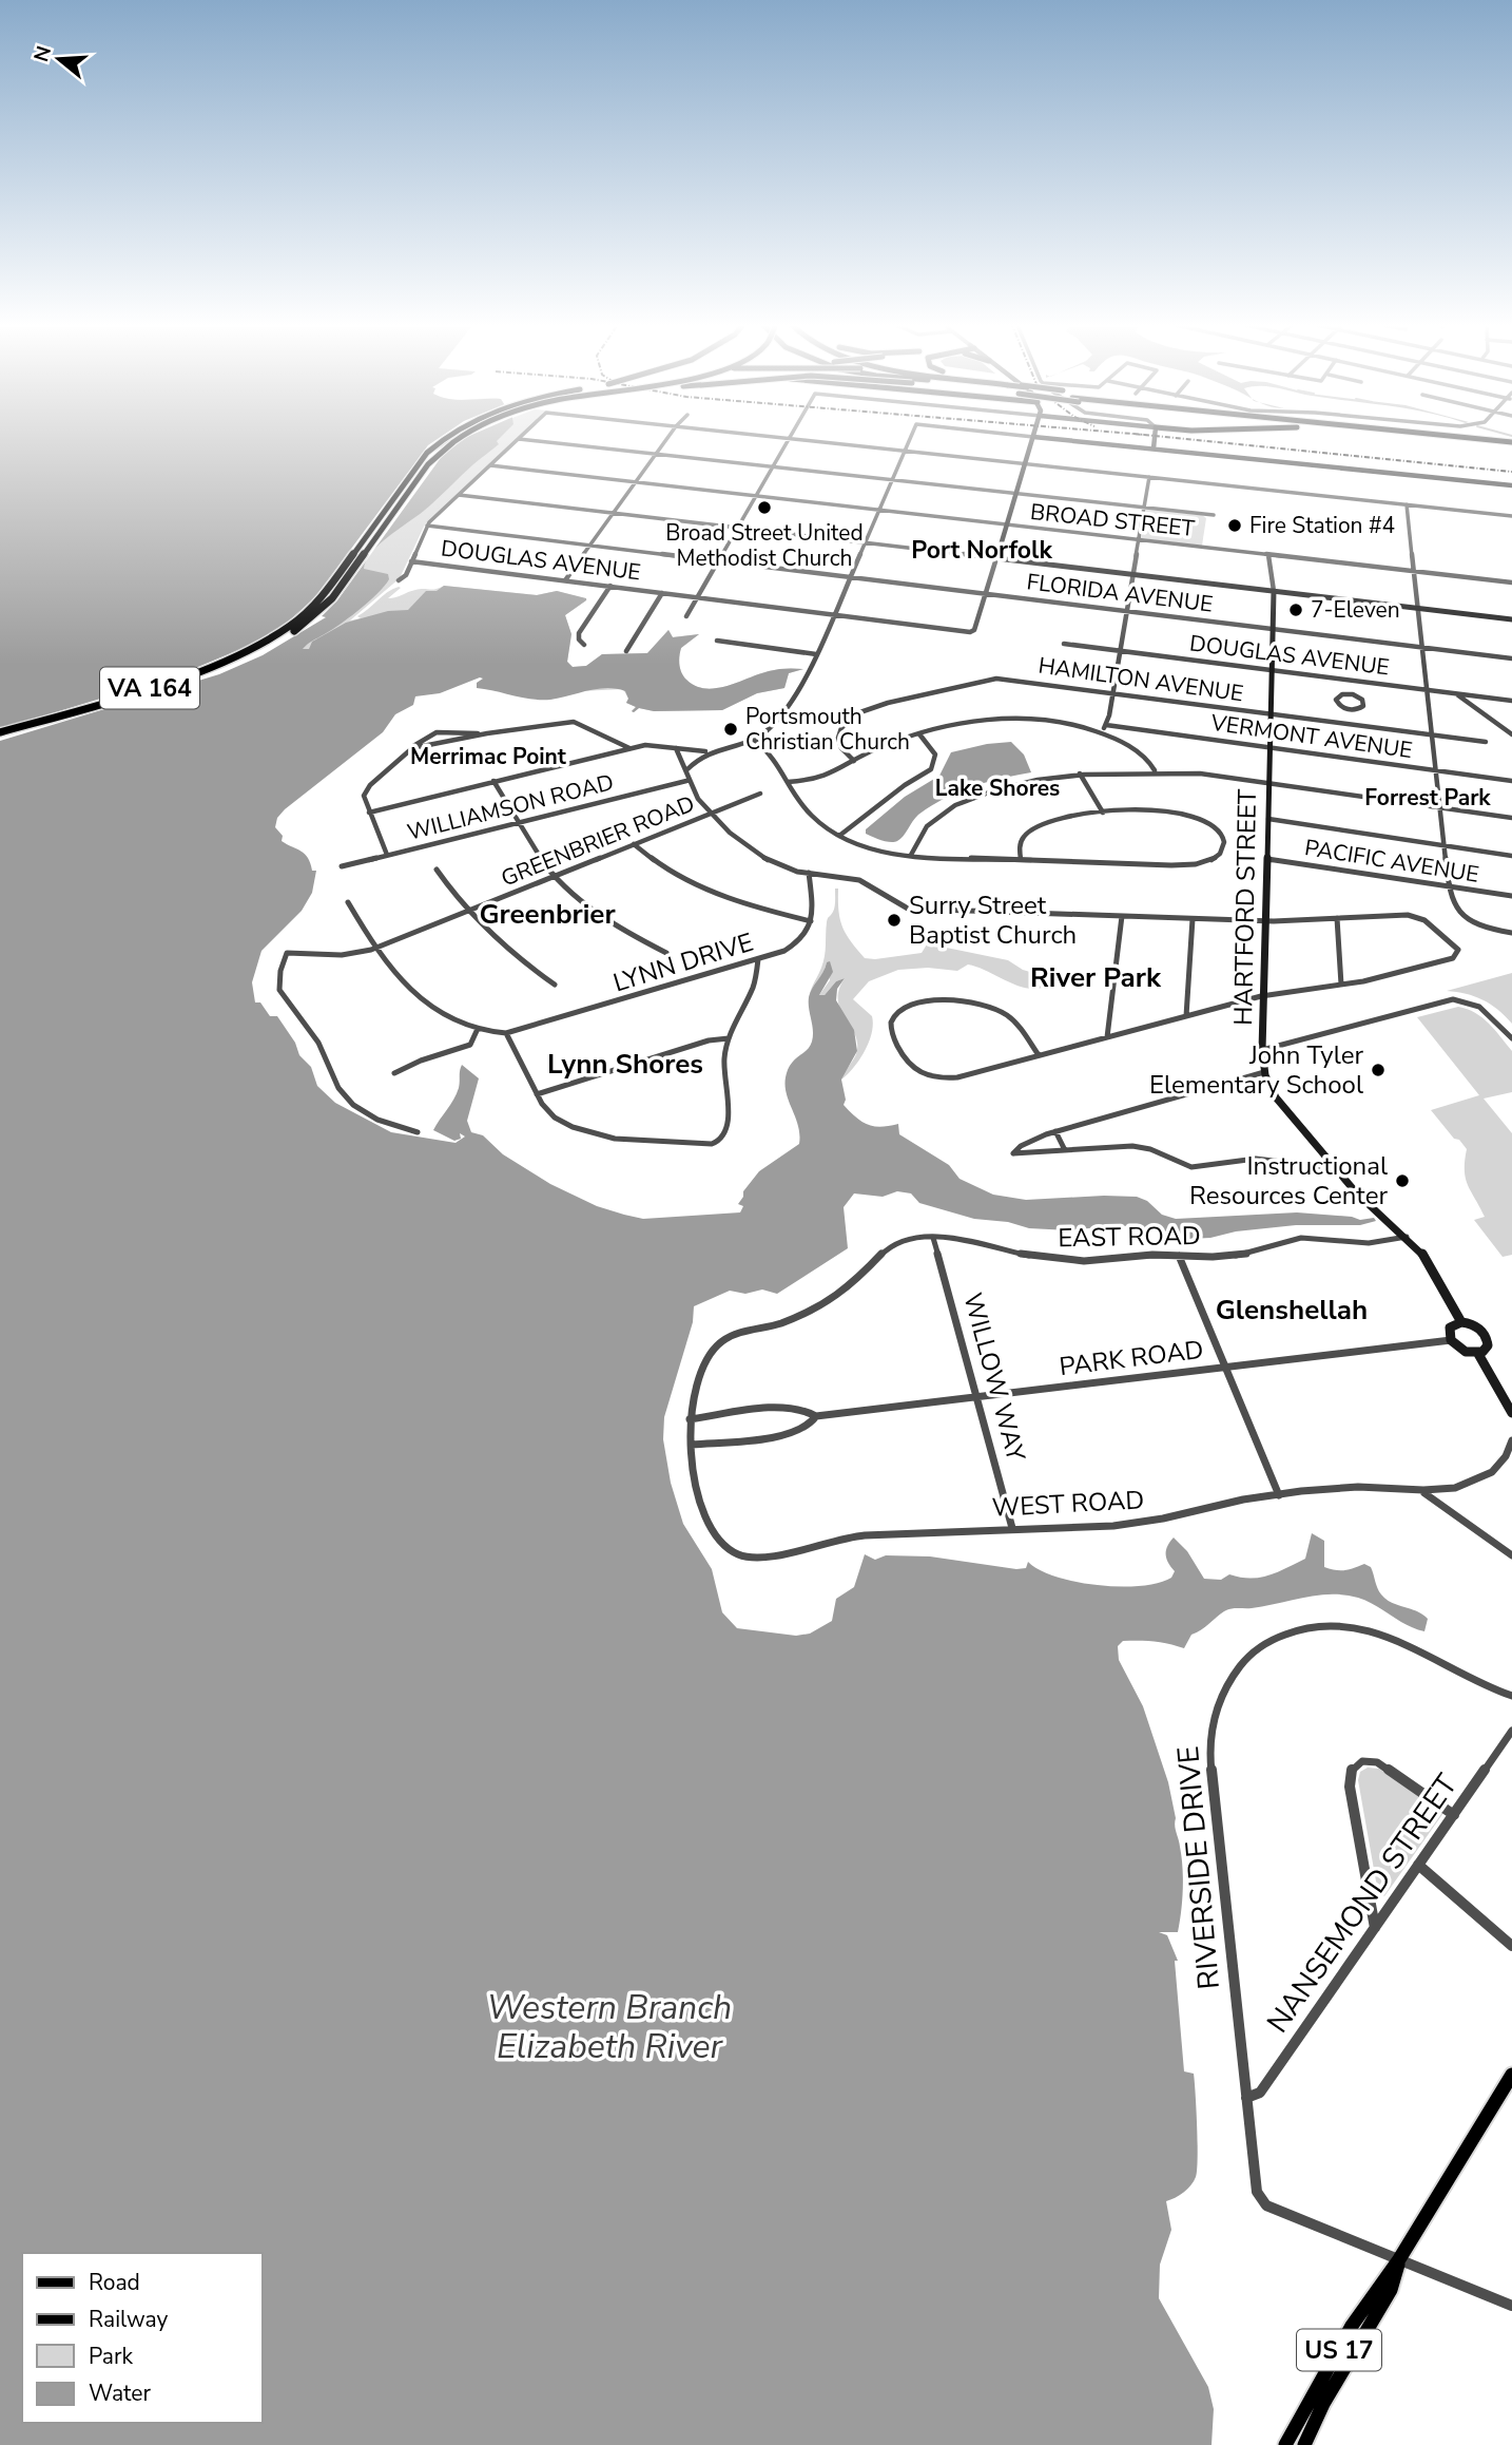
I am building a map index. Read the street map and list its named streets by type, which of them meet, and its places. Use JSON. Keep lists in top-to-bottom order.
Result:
{
  "streets": {
    "highway": ["VA 164"],
    "main road": ["US 17"],
    "street": [
      "BROAD STREET",
      "DOUGLAS AVENUE",
      "FLORIDA AVENUE",
      "HAMILTON AVENUE",
      "VERMONT AVENUE",
      "WILLIAMSON ROAD",
      "GREENBRIER ROAD",
      "PACIFIC AVENUE",
      "HARTFORD STREET",
      "LYNN DRIVE",
      "EAST ROAD",
      "PARK ROAD",
      "WILLOW WAY",
      "WEST ROAD",
      "RIVERSIDE DRIVE",
      "NANSEMOND STREET"
    ]
  },
  "crossings": [
    ["BROAD STREET", "HARTFORD STREET"],
    ["DOUGLAS AVENUE", "FLORIDA AVENUE"],
    ["DOUGLAS AVENUE", "HARTFORD STREET"],
    ["FLORIDA AVENUE", "HARTFORD STREET"],
    ["HAMILTON AVENUE", "HARTFORD STREET"],
    ["VERMONT AVENUE", "HARTFORD STREET"],
    ["PACIFIC AVENUE", "HARTFORD STREET"],
    ["HARTFORD STREET", "EAST ROAD"],
    ["HARTFORD STREET", "PARK ROAD"],
    ["EAST ROAD", "PARK ROAD"],
    ["EAST ROAD", "WILLOW WAY"],
    ["EAST ROAD", "WEST ROAD"],
    ["PARK ROAD", "WILLOW WAY"],
    ["PARK ROAD", "WEST ROAD"],
    ["WILLOW WAY", "WEST ROAD"],
    ["RIVERSIDE DRIVE", "NANSEMOND STREET"],
    ["RIVERSIDE DRIVE", "US 17"]
  ],
  "districts": [
    "Port Norfolk",
    "Merrimac Point",
    "Lake Shores",
    "Forrest Park",
    "Greenbrier",
    "River Park",
    "Lynn Shores",
    "Glenshellah"
  ],
  "water": ["Western Branch Elizabeth River"],
  "places": [
    "Broad Street United Methodist Church",
    "Fire Station #4",
    "7-Eleven",
    "Portsmouth Christian Church",
    "Surry Street Baptist Church",
    "John Tyler Elementary School",
    "Instructional Resources Center"
  ],
  "legend": [
    "Road",
    "Railway",
    "Park",
    "Water"
  ],
  "north": "left"
}
